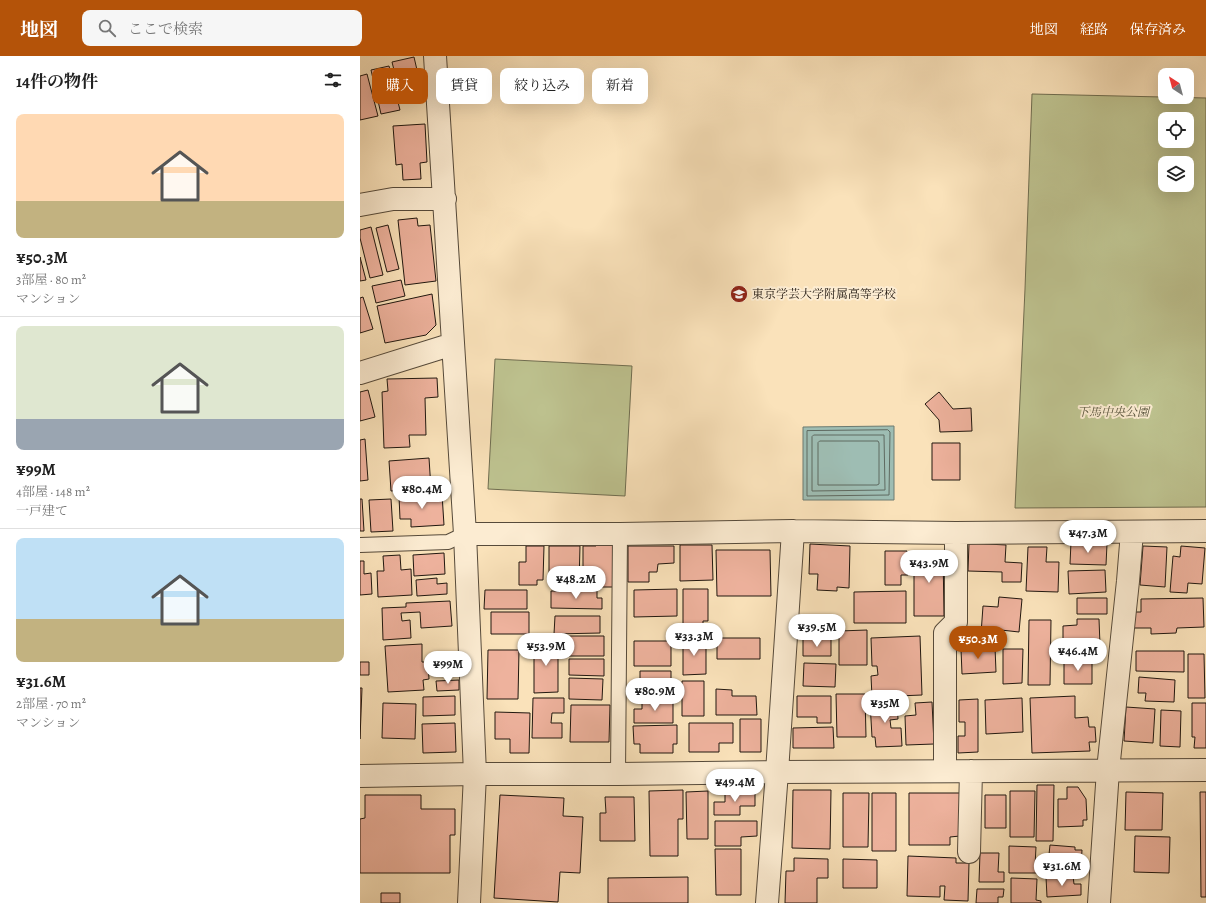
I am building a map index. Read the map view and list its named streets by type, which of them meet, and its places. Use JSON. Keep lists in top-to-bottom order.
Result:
{
  "parks": ["下馬中央公園"],
  "places": {
    "school or university": ["東京学芸大学附属高等学校"]
  },
  "north": "top left",
  "page": {
    "header": "地図",
    "search": "ここで検索",
    "nav": ["地図", "経路", "保存済み"],
    "heading": "14件の物件",
    "chip": [
      "購入",
      "賃貸",
      "絞り込み",
      "新着"
    ],
    "list": [
      {
        "name": "¥50.3M",
        "note": "3部屋 · 80 m² · マンション"
      },
      {
        "name": "¥99M",
        "note": "4部屋 · 148 m² · 一戸建て"
      },
      {
        "name": "¥31.6M",
        "note": "2部屋 · 70 m² · マンション"
      }
    ],
    "price": [
      "¥80.4M",
      "¥47.3M",
      "¥43.9M",
      "¥48.2M",
      "¥39.5M",
      "¥33.3M",
      "¥50.3M",
      "¥53.9M",
      "¥46.4M",
      "¥99M",
      "¥80.9M",
      "¥35M",
      "¥49.4M",
      "¥31.6M"
    ]
  }
}
